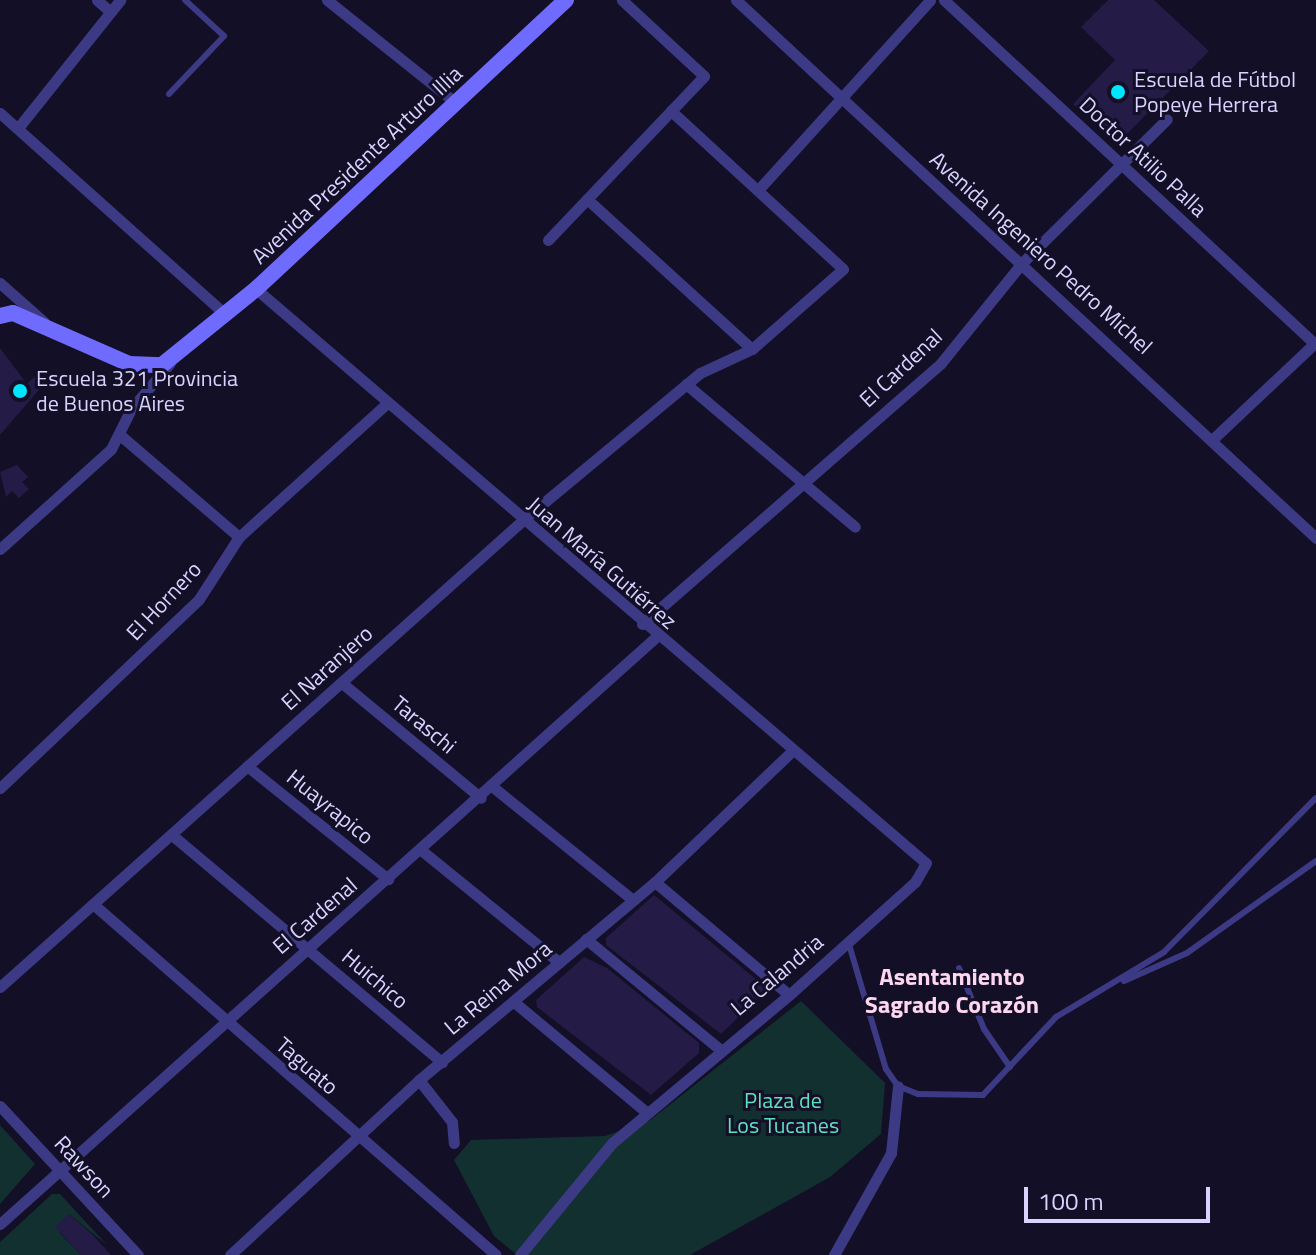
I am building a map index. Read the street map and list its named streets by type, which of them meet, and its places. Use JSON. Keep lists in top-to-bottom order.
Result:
{
  "streets": {
    "street": [
      "Doctor Atilio Palla",
      "Avenida Presidente Arturo Illia",
      "Avenida Ingeniero Pedro Michel",
      "El Cardenal",
      "Juan María Gutiérrez",
      "El Hornero",
      "El Naranjero",
      "Taraschi",
      "Huayrapico",
      "La Calandria",
      "Huichico",
      "La Reina Mora",
      "Taguato",
      "Rawson"
    ]
  },
  "crossings": [
    ["Doctor Atilio Palla", "El Cardenal"],
    ["Avenida Presidente Arturo Illia", "Juan María Gutiérrez"],
    ["Avenida Ingeniero Pedro Michel", "El Cardenal"],
    ["El Cardenal", "Juan María Gutiérrez"],
    ["El Cardenal", "Taraschi"],
    ["El Cardenal", "Huayrapico"],
    ["El Cardenal", "Huichico"],
    ["El Cardenal", "Taguato"],
    ["El Cardenal", "Rawson"],
    ["Juan María Gutiérrez", "El Hornero"],
    ["Juan María Gutiérrez", "El Naranjero"],
    ["Juan María Gutiérrez", "La Calandria"],
    ["Juan María Gutiérrez", "La Reina Mora"],
    ["El Naranjero", "Taraschi"],
    ["El Naranjero", "Huayrapico"],
    ["El Naranjero", "Huichico"],
    ["El Naranjero", "Taguato"],
    ["Huichico", "La Reina Mora"],
    ["La Reina Mora", "Taguato"]
  ],
  "districts": ["Asentamiento Sagrado Corazón"],
  "parks": ["Plaza de Los Tucanes"],
  "places": ["Escuela de Fútbol Popeye Herrera", "Escuela 321 Provincia de Buenos Aires"],
  "scale_bar": "100 m"
}
